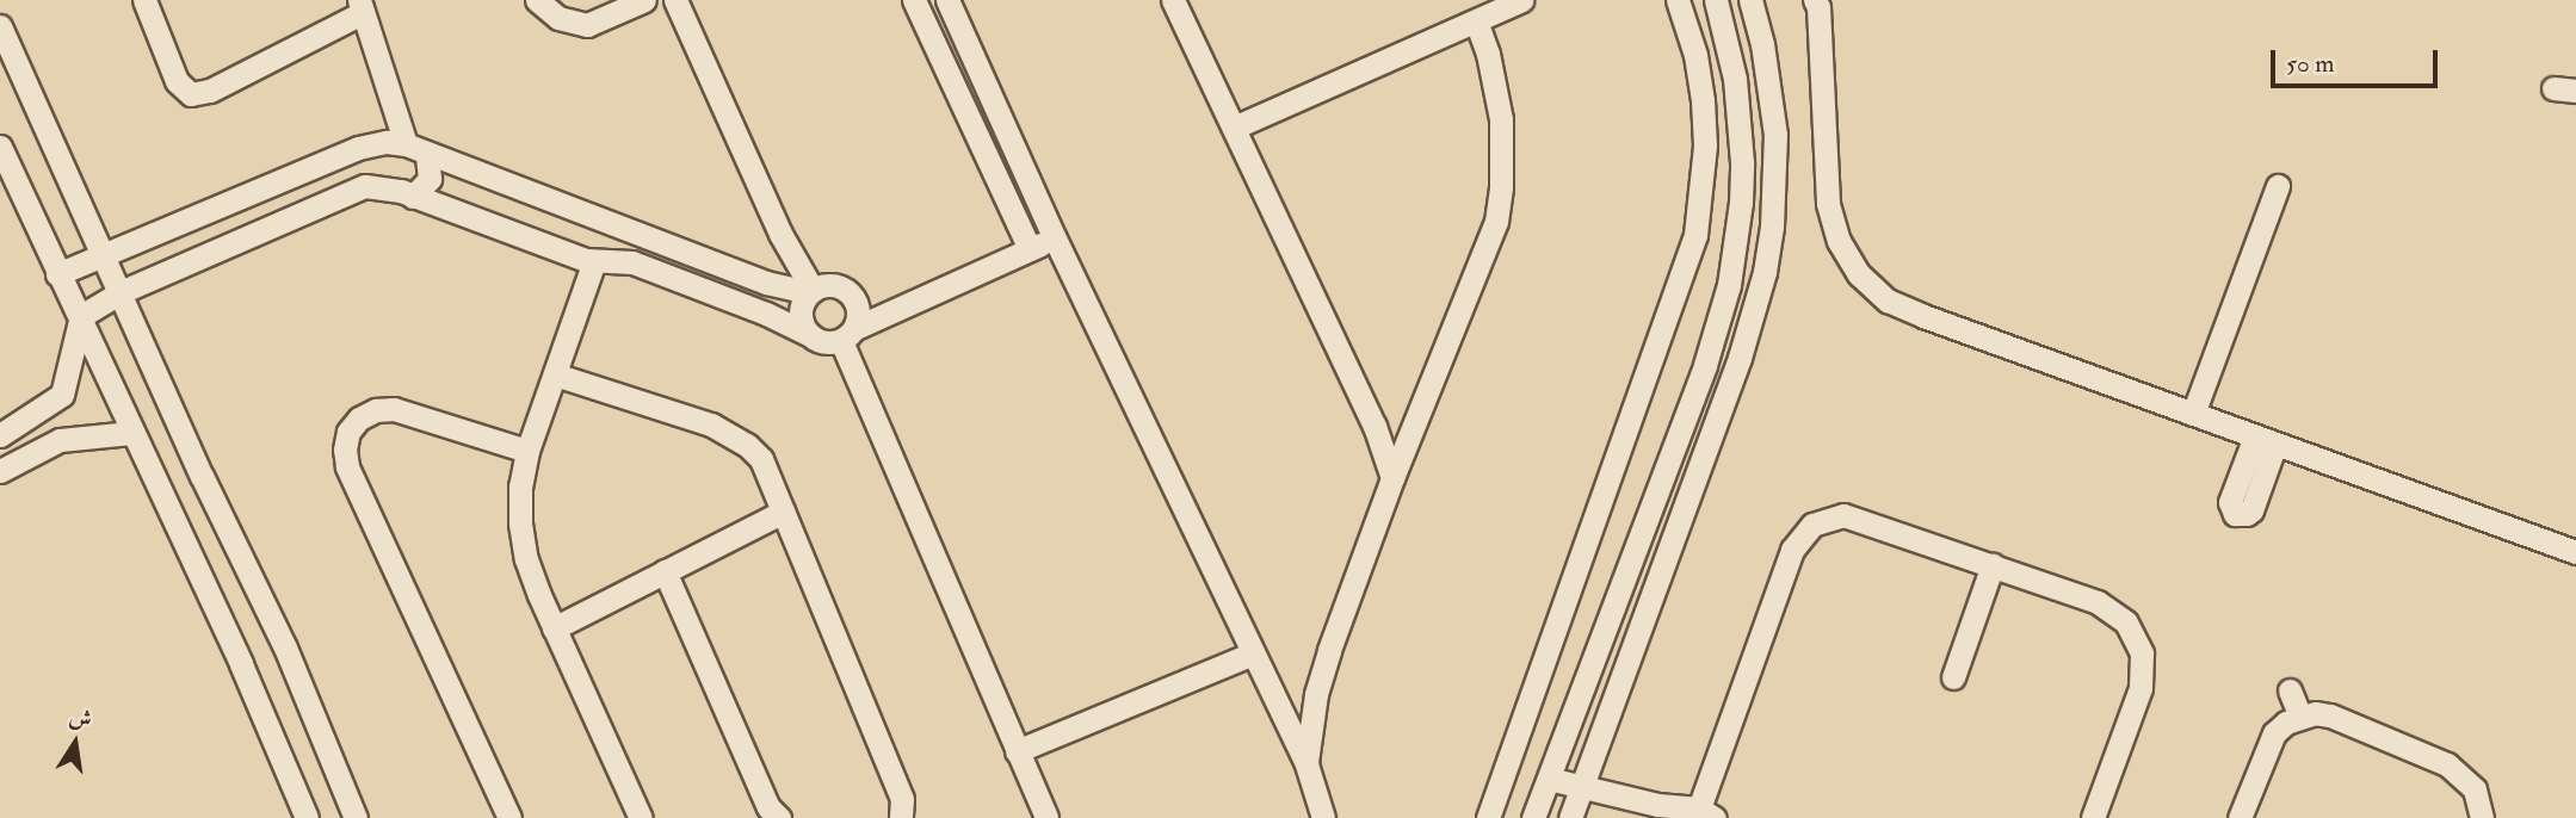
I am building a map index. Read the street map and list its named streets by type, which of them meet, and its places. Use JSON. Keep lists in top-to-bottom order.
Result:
{
  "scale_bar": "50 m",
  "north": "top"
}
